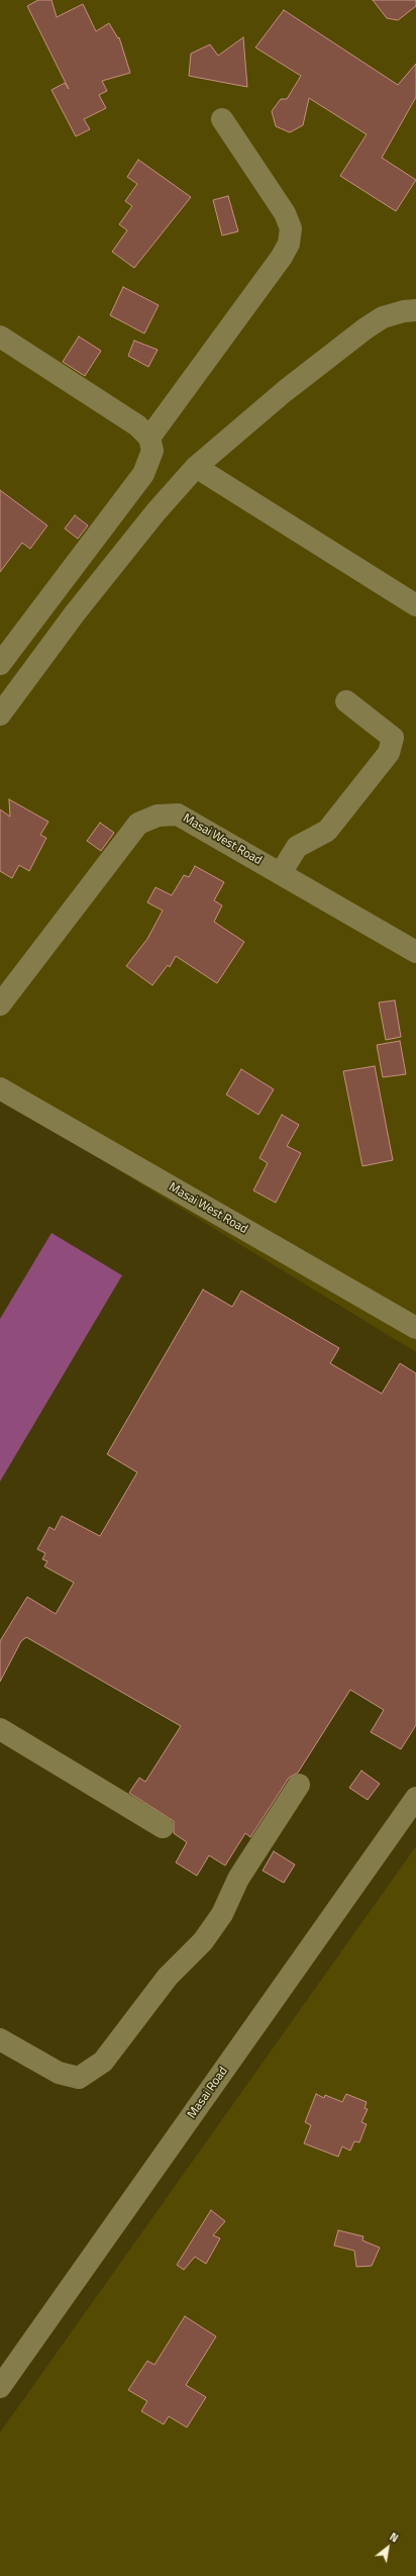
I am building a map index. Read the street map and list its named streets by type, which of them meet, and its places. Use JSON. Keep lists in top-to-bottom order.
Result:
{
  "streets": {
    "street": ["Masai West Road", "Masai Road"]
  },
  "north": "top right"
}
